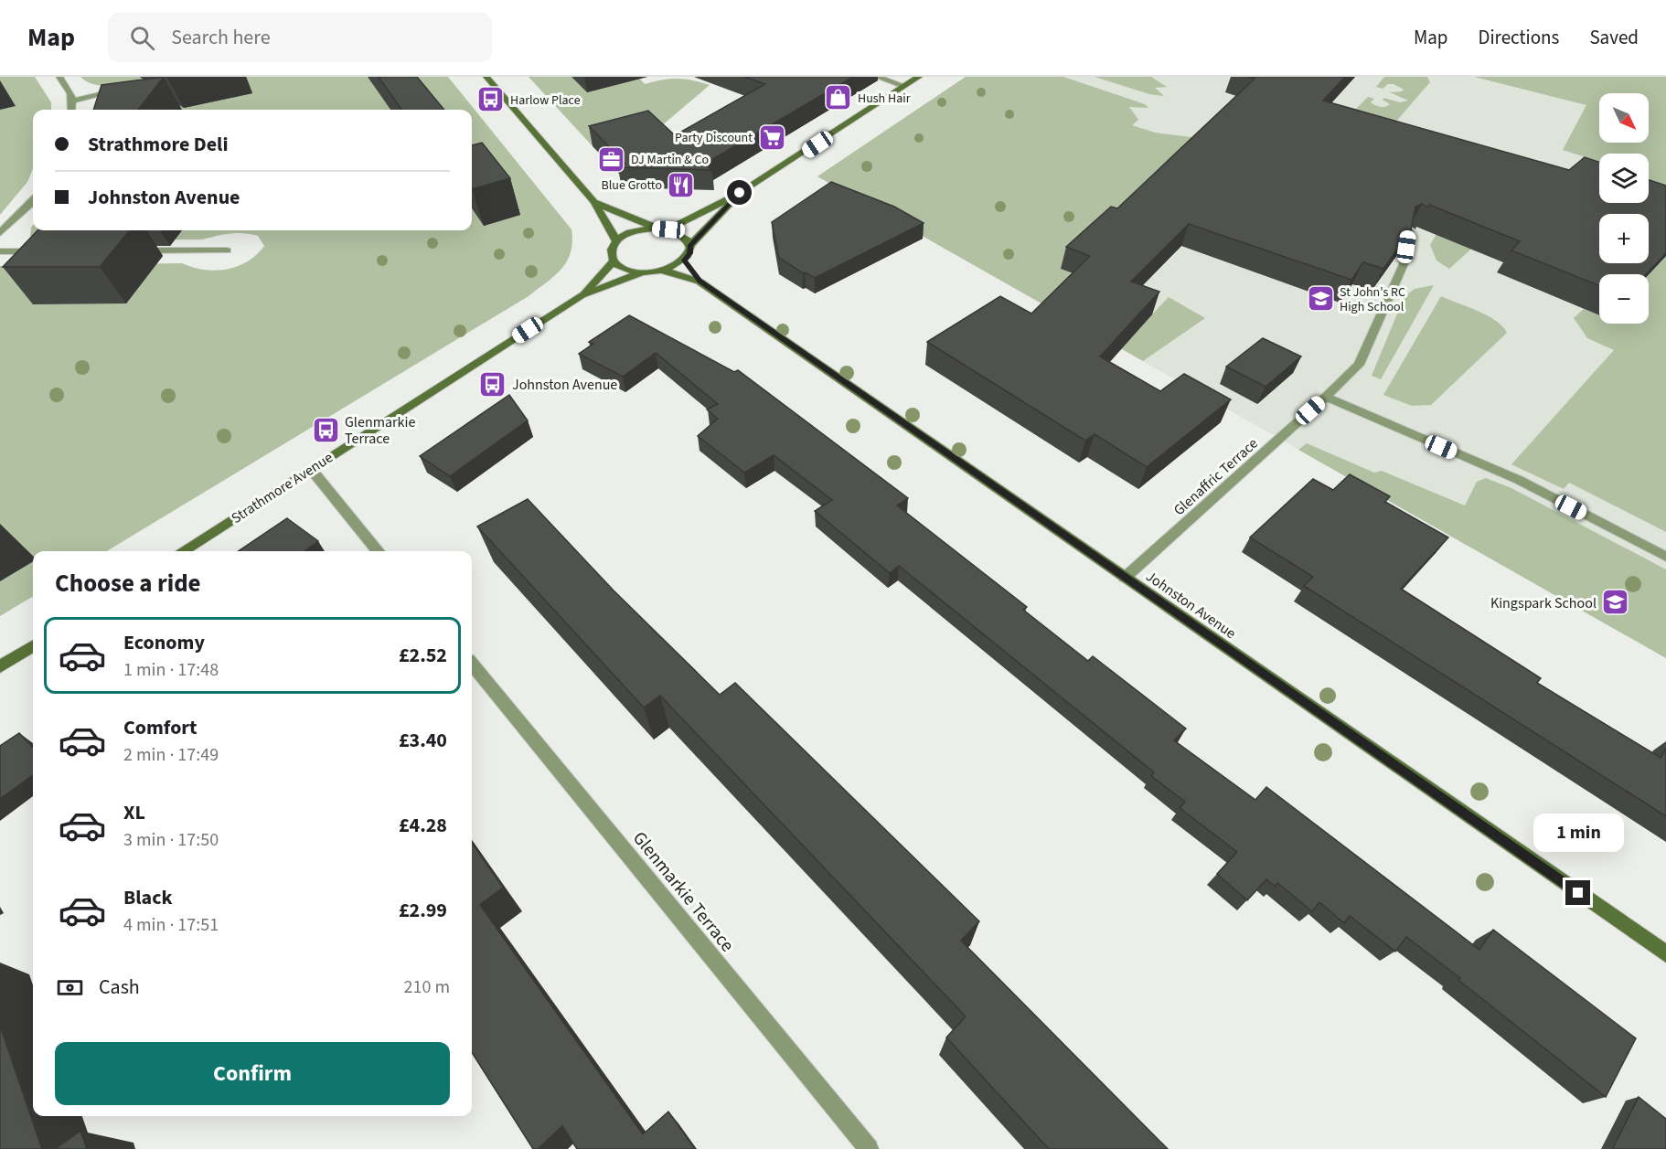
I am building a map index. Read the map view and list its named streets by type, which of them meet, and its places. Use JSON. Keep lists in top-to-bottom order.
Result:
{
  "streets": {
    "street": [
      "Glenaffric Terrace",
      "Strathmore Avenue",
      "Johnston Avenue",
      "Glenmarkie Terrace"
    ]
  },
  "crossings": [
    ["Glenaffric Terrace", "Johnston Avenue"],
    ["Strathmore Avenue", "Johnston Avenue"]
  ],
  "places": {
    "shop": ["Hush Hair"],
    "bus stop": ["Harlow Place", "Johnston Avenue", "Glenmarkie Terrace"],
    "supermarket": ["Party Discount"],
    "office": ["DJ Martin & Co"],
    "restaurant": ["Blue Grotto"],
    "school or university": ["St John's RC High School", "Kingspark School"]
  },
  "north": "bottom right",
  "page": {
    "header": "Map",
    "search": "Search here",
    "nav": ["Map", "Directions", "Saved"],
    "map_buttons": ["+", "−"],
    "banner": ["Strathmore Deli", "Johnston Avenue"],
    "heading": "Choose a ride",
    "list": [
      {
        "name": "Economy",
        "note": "1 min · 17:48",
        "value": "£2.52"
      },
      {
        "name": "Comfort",
        "note": "2 min · 17:49",
        "value": "£3.40"
      },
      {
        "name": "XL",
        "note": "3 min · 17:50",
        "value": "£4.28"
      },
      {
        "name": "Black",
        "note": "4 min · 17:51",
        "value": "£2.99"
      }
    ],
    "bubble": "1 min",
    "pay": ["Cash", "210 m"],
    "buttons": "Confirm"
  }
}
